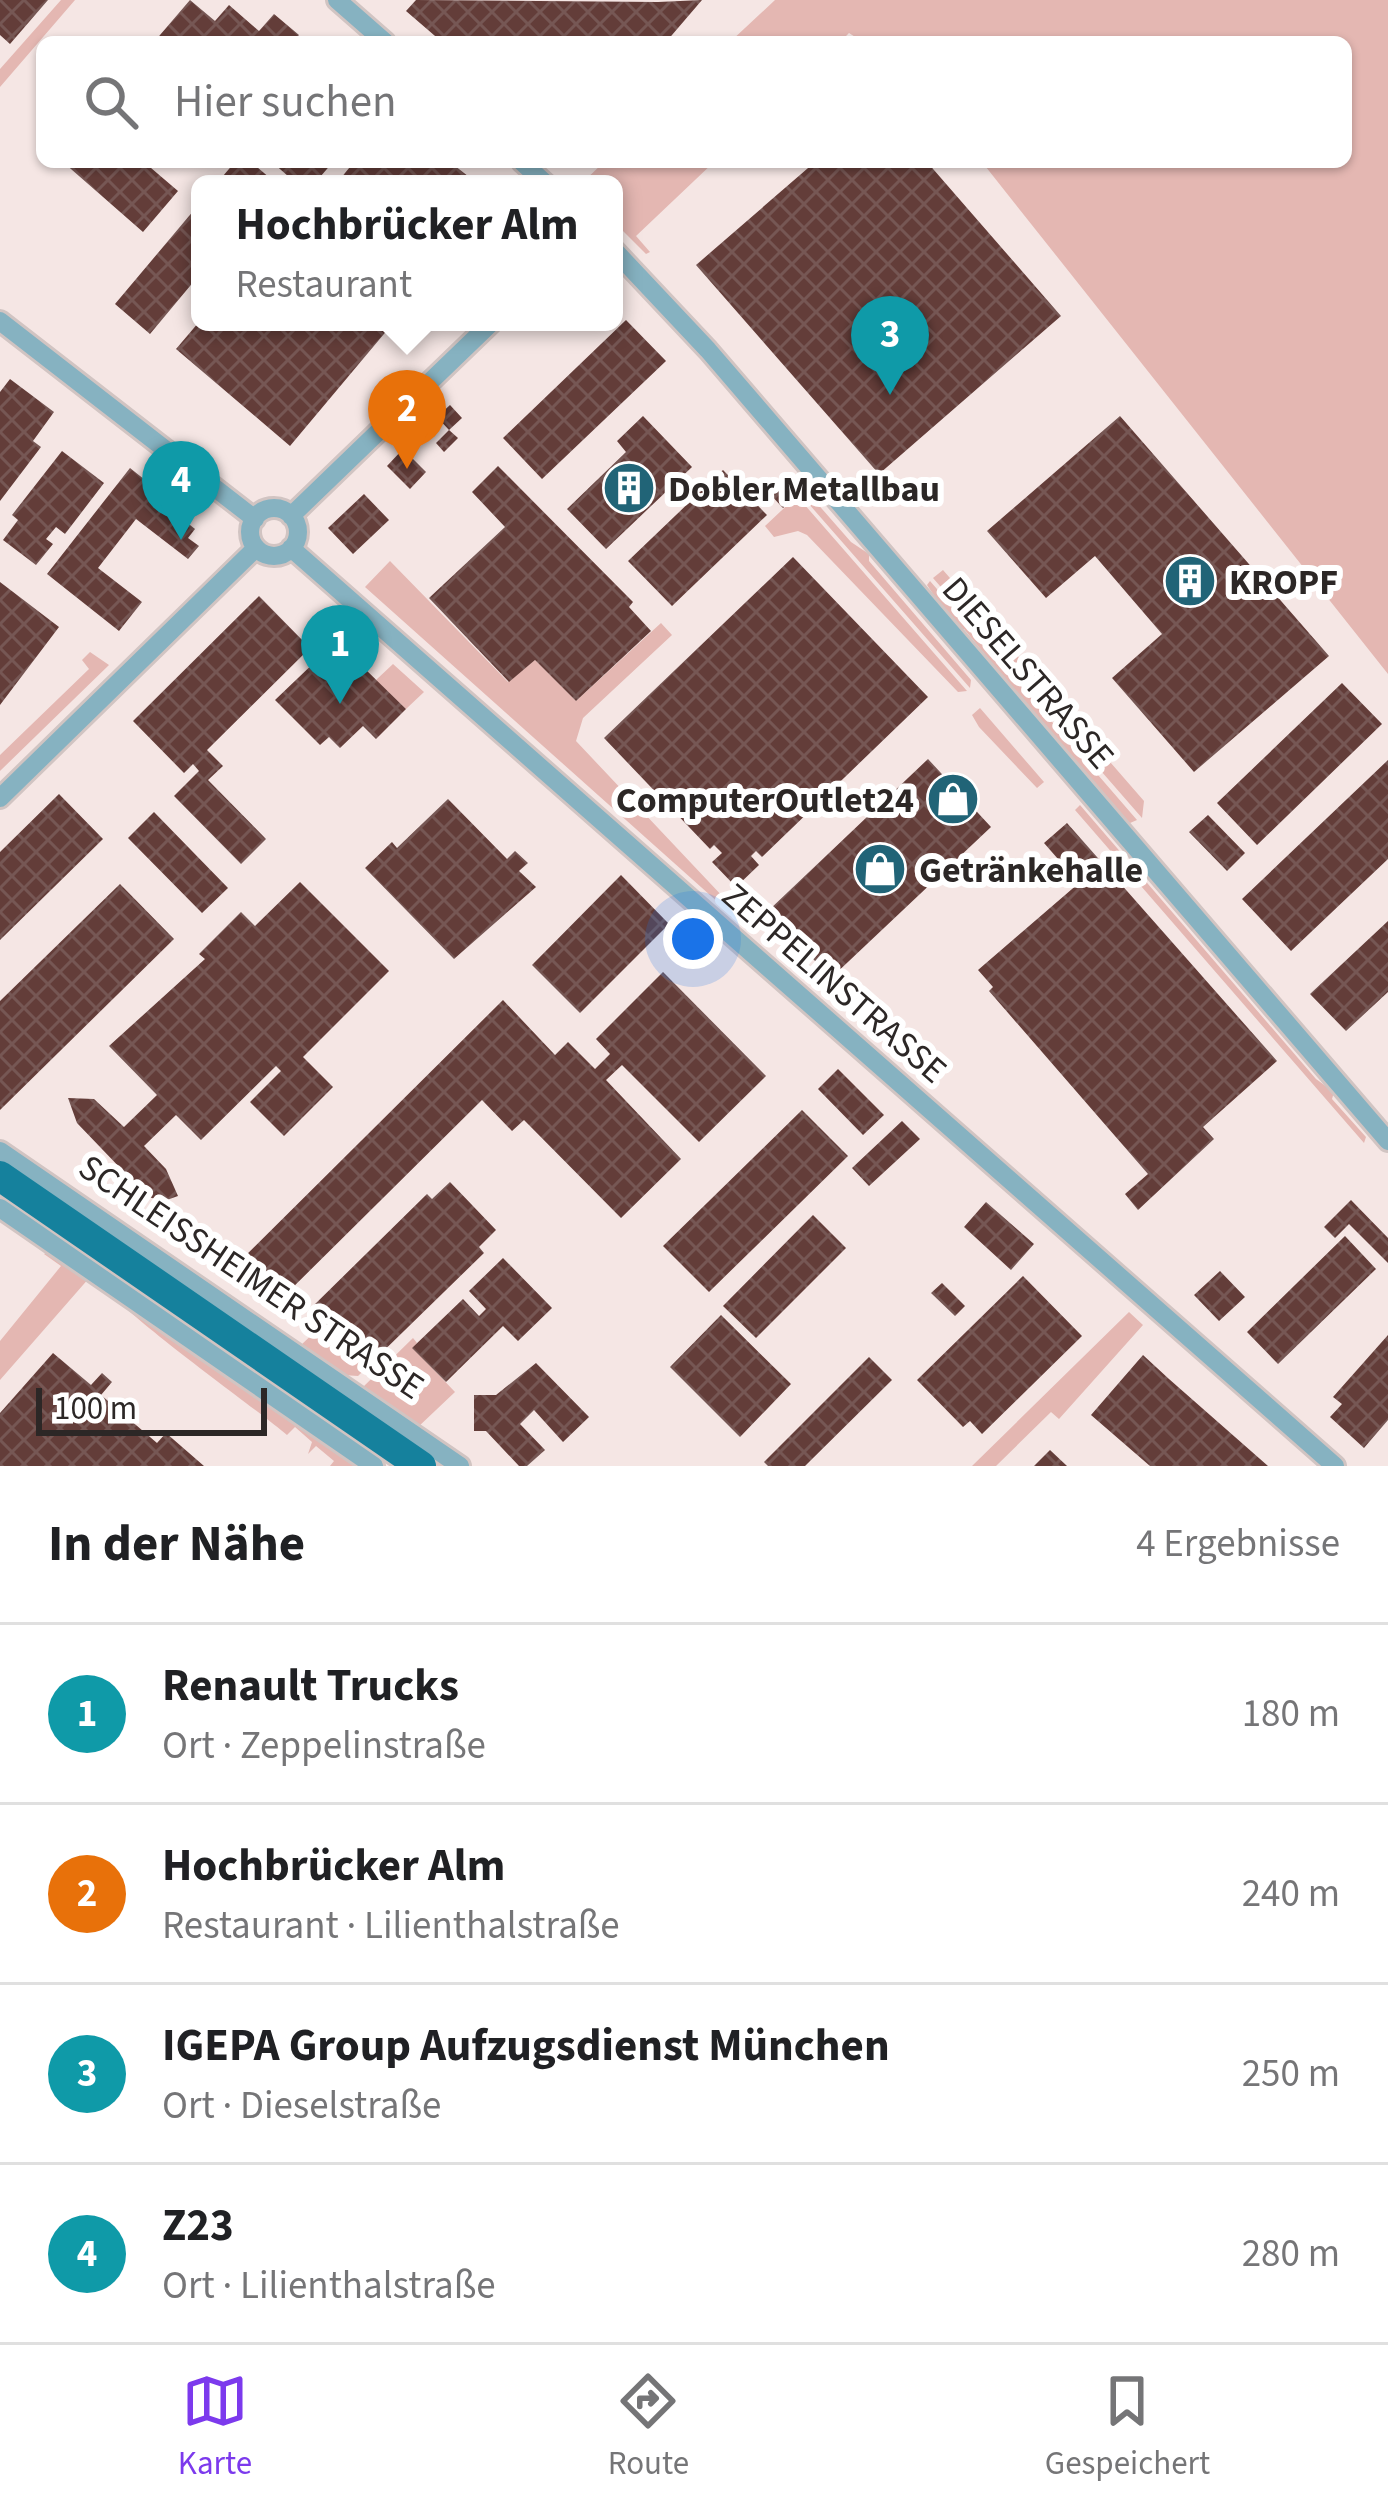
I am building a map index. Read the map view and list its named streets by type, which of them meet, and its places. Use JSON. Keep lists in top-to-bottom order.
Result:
{
  "streets": {
    "main road": ["SCHLEISSHEIMER STRASSE"],
    "street": ["DIESELSTRASSE", "ZEPPELINSTRASSE"]
  },
  "places": {
    "building": ["Dobler Metallbau", "KROPF"],
    "shop": ["ComputerOutlet24", "Getränkehalle"]
  },
  "scale_bar": "100 m",
  "page": {
    "search": "Hier suchen",
    "popup": ["Hochbrücker Alm", "Restaurant"],
    "pins": [
      "3",
      "2",
      "4",
      "1"
    ],
    "scale": "100 m",
    "heading": ["In der Nähe", "4 Ergebnisse"],
    "list": [
      {
        "mark": "1",
        "name": "Renault Trucks",
        "note": "Ort · Zeppelinstraße",
        "value": "180 m"
      },
      {
        "mark": "2",
        "name": "Hochbrücker Alm",
        "note": "Restaurant · Lilienthalstraße",
        "value": "240 m"
      },
      {
        "mark": "3",
        "name": "IGEPA Group Aufzugsdienst München",
        "note": "Ort · Dieselstraße",
        "value": "250 m"
      },
      {
        "mark": "4",
        "name": "Z23",
        "note": "Ort · Lilienthalstraße",
        "value": "280 m"
      }
    ],
    "nav": ["Karte", "Route", "Gespeichert"]
  }
}
